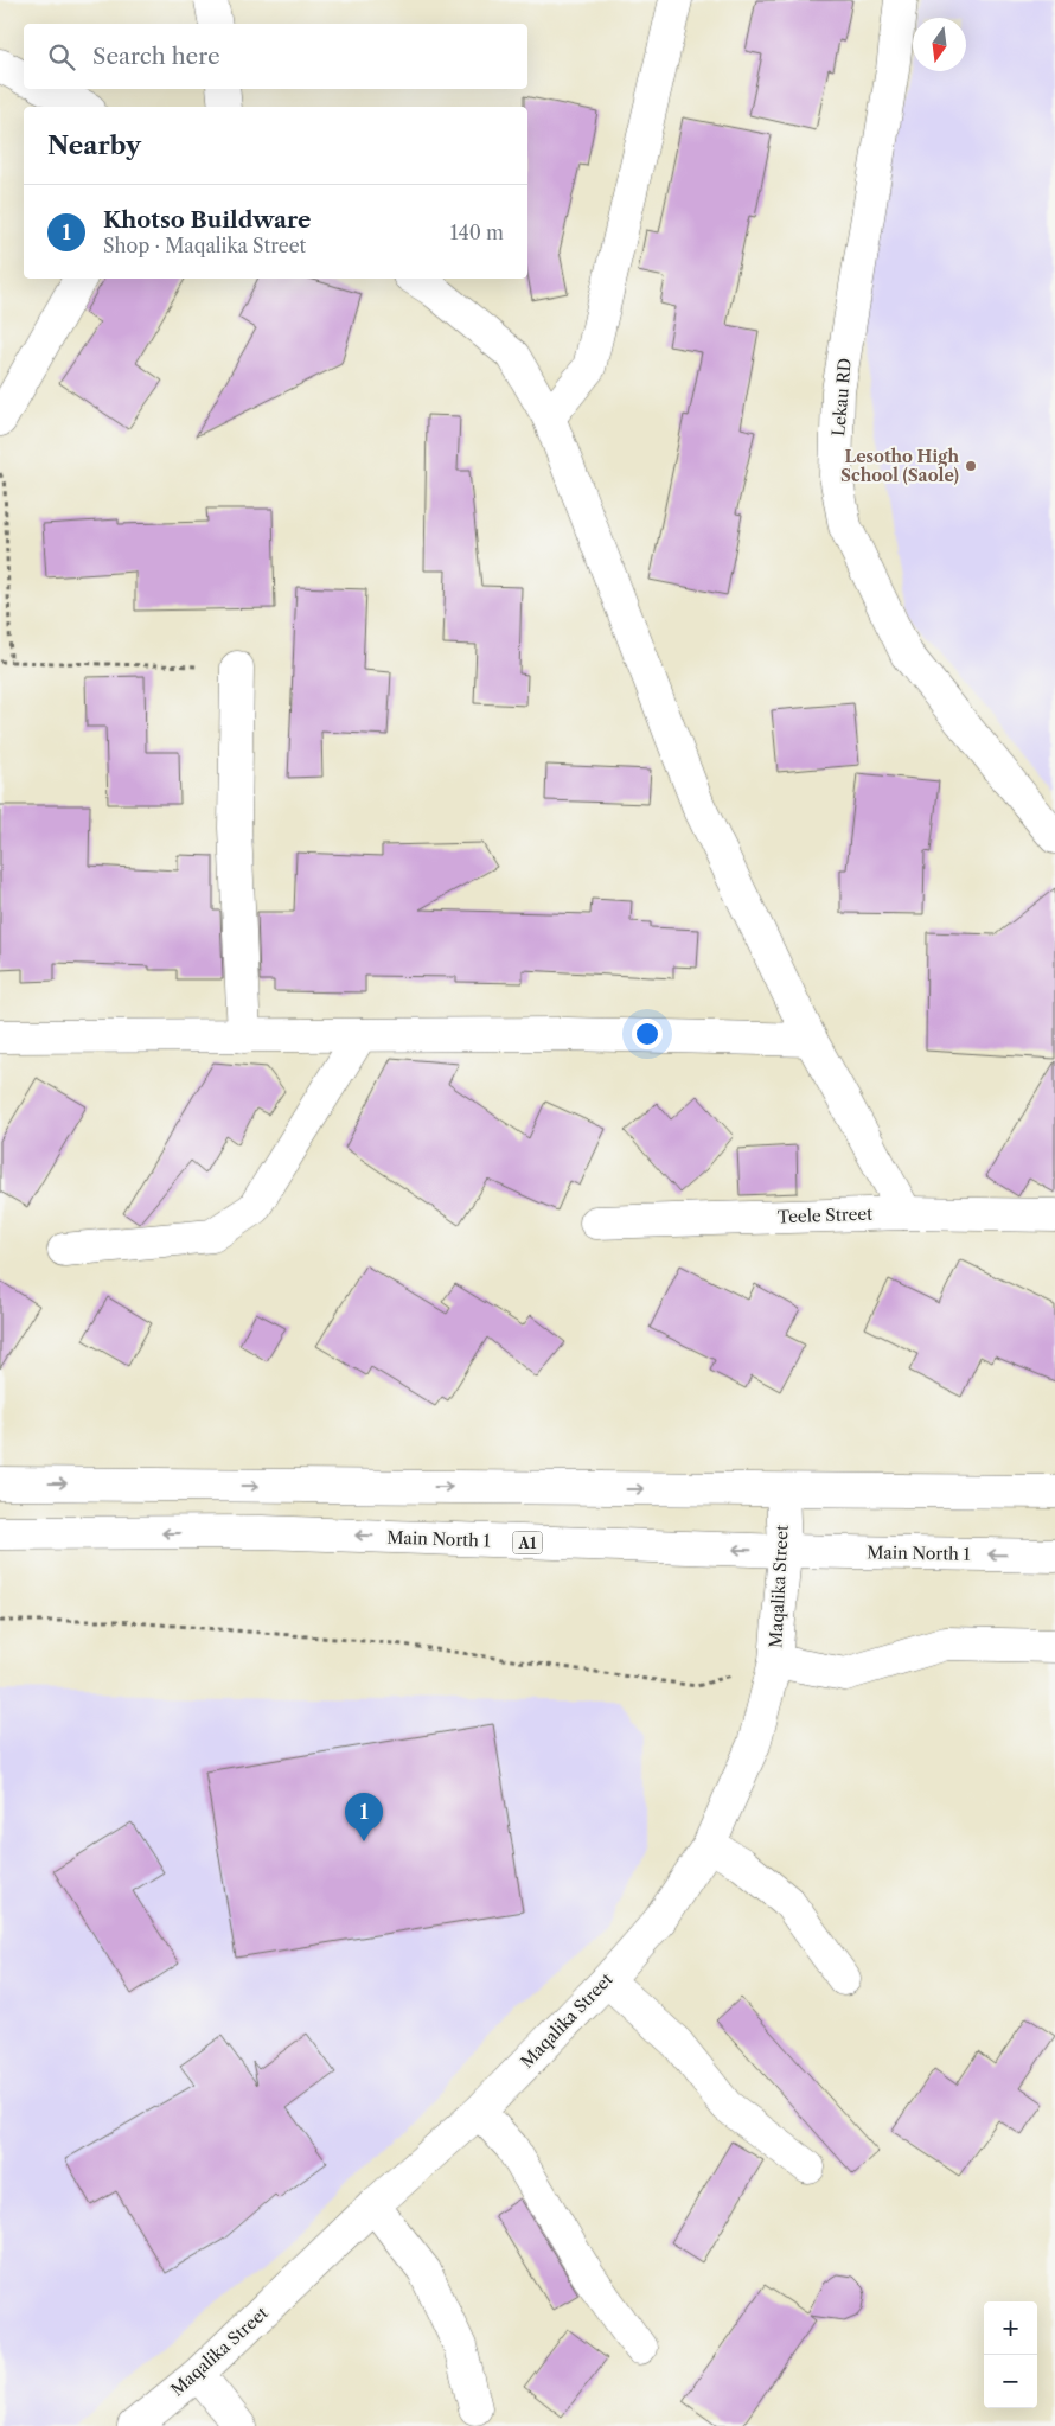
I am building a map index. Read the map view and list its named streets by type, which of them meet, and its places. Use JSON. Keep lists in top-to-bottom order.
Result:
{
  "streets": {
    "street": [
      "Lekau RD",
      "Teele Street",
      "Main North 1",
      "A1",
      "Maqalika Street"
    ]
  },
  "crossings": [
    ["Main North 1", "Maqalika Street"]
  ],
  "places": ["Lesotho High School (Saole)"],
  "north": "bottom",
  "page": {
    "search": "Search here",
    "heading": "Nearby",
    "list": [
      {
        "mark": "1",
        "name": "Khotso Buildware",
        "note": "Shop · Maqalika Street",
        "value": "140 m"
      }
    ],
    "pins": "1",
    "map_buttons": ["+", "−"]
  }
}
